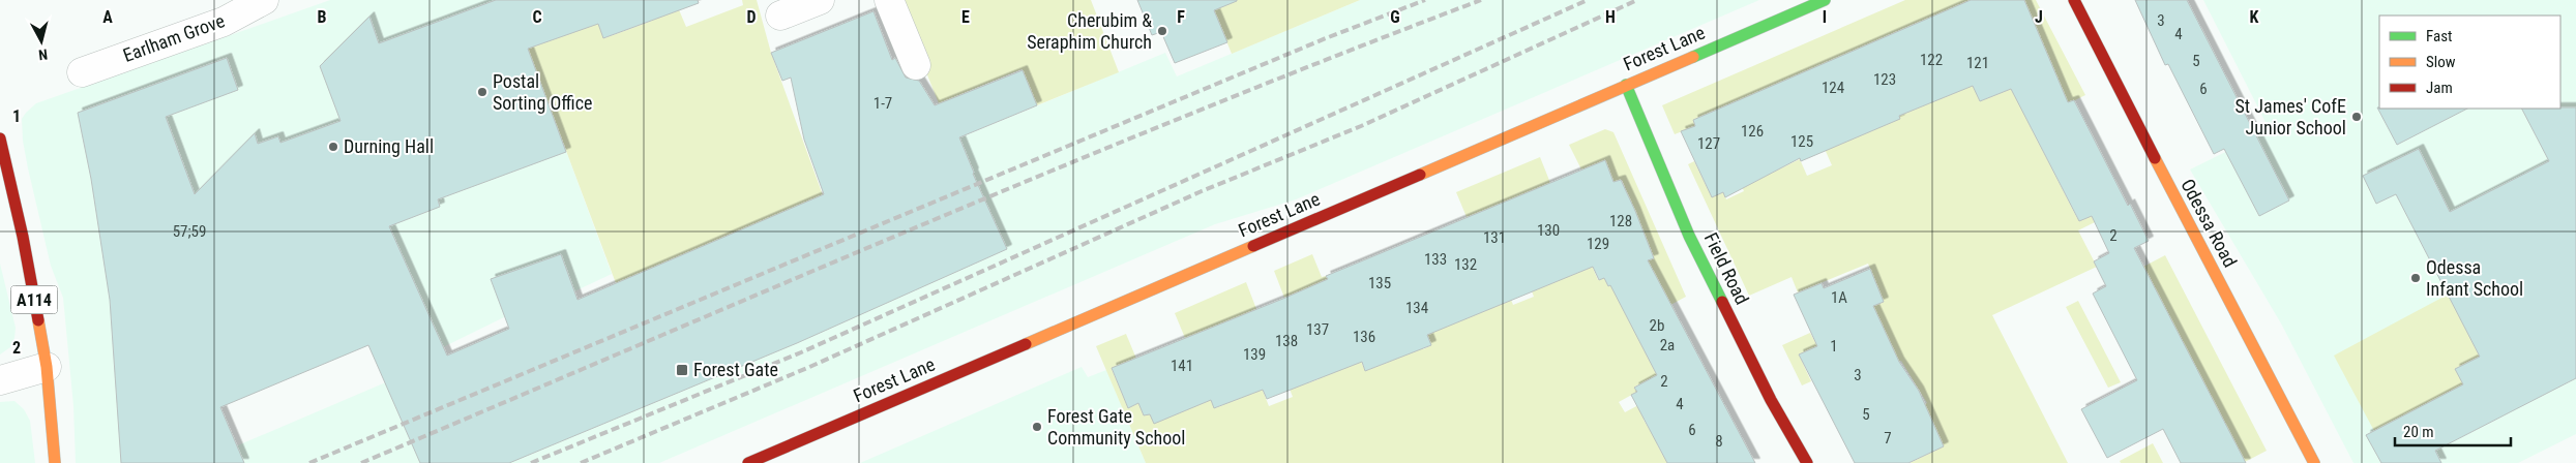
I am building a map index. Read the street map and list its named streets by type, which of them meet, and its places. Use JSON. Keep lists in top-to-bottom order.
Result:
{
  "streets": {
    "street": [
      "Earlham Grove",
      "Forest Lane",
      "Odessa Road",
      "Field Road",
      "A114"
    ]
  },
  "crossings": [
    ["Forest Lane", "Field Road"]
  ],
  "places": {
    "other": [
      "Cherubim & Seraphim Church",
      "Postal Sorting Office",
      "St James' CofE Junior School",
      "Durning Hall",
      "Odessa Infant School",
      "Forest Gate Community School"
    ],
    "transit": ["Forest Gate"]
  },
  "house_numbers": [
    "3",
    "4",
    "122",
    "5",
    "121",
    "123",
    "124",
    "6",
    "1-7",
    "126",
    "125",
    "127",
    "128",
    "130",
    "57;59",
    "2",
    "131",
    "129",
    "133",
    "132",
    "135",
    "1A",
    "134",
    "2b",
    "137",
    "136",
    "138",
    "2a",
    "1",
    "139",
    "141",
    "3",
    "2",
    "4",
    "5",
    "6",
    "7",
    "8"
  ],
  "legend": ["Fast", "Slow", "Jam"],
  "scale_bar": "20 m",
  "north": "bottom",
  "grid": {
    "columns": [
      "A",
      "B",
      "C",
      "D",
      "E",
      "F",
      "G",
      "H",
      "I",
      "J",
      "K"
    ],
    "rows": ["1", "2"]
  }
}
